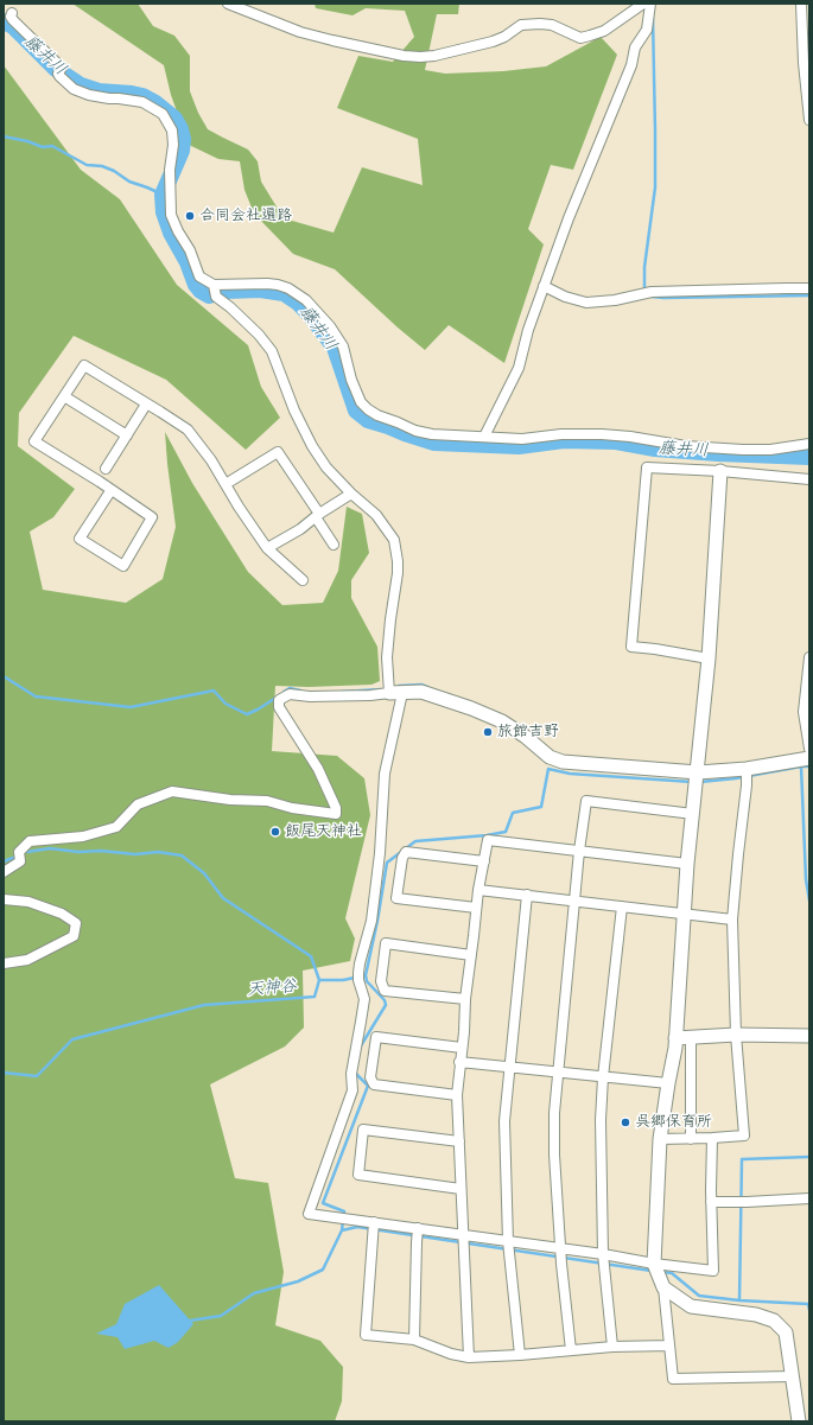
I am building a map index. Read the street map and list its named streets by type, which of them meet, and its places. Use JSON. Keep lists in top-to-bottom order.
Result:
{
  "water": ["藤井川", "天神谷"],
  "places": [
    "合同会社遍路",
    "旅館吉野",
    "飯尾天神社",
    "呉郷保育所"
  ]
}
